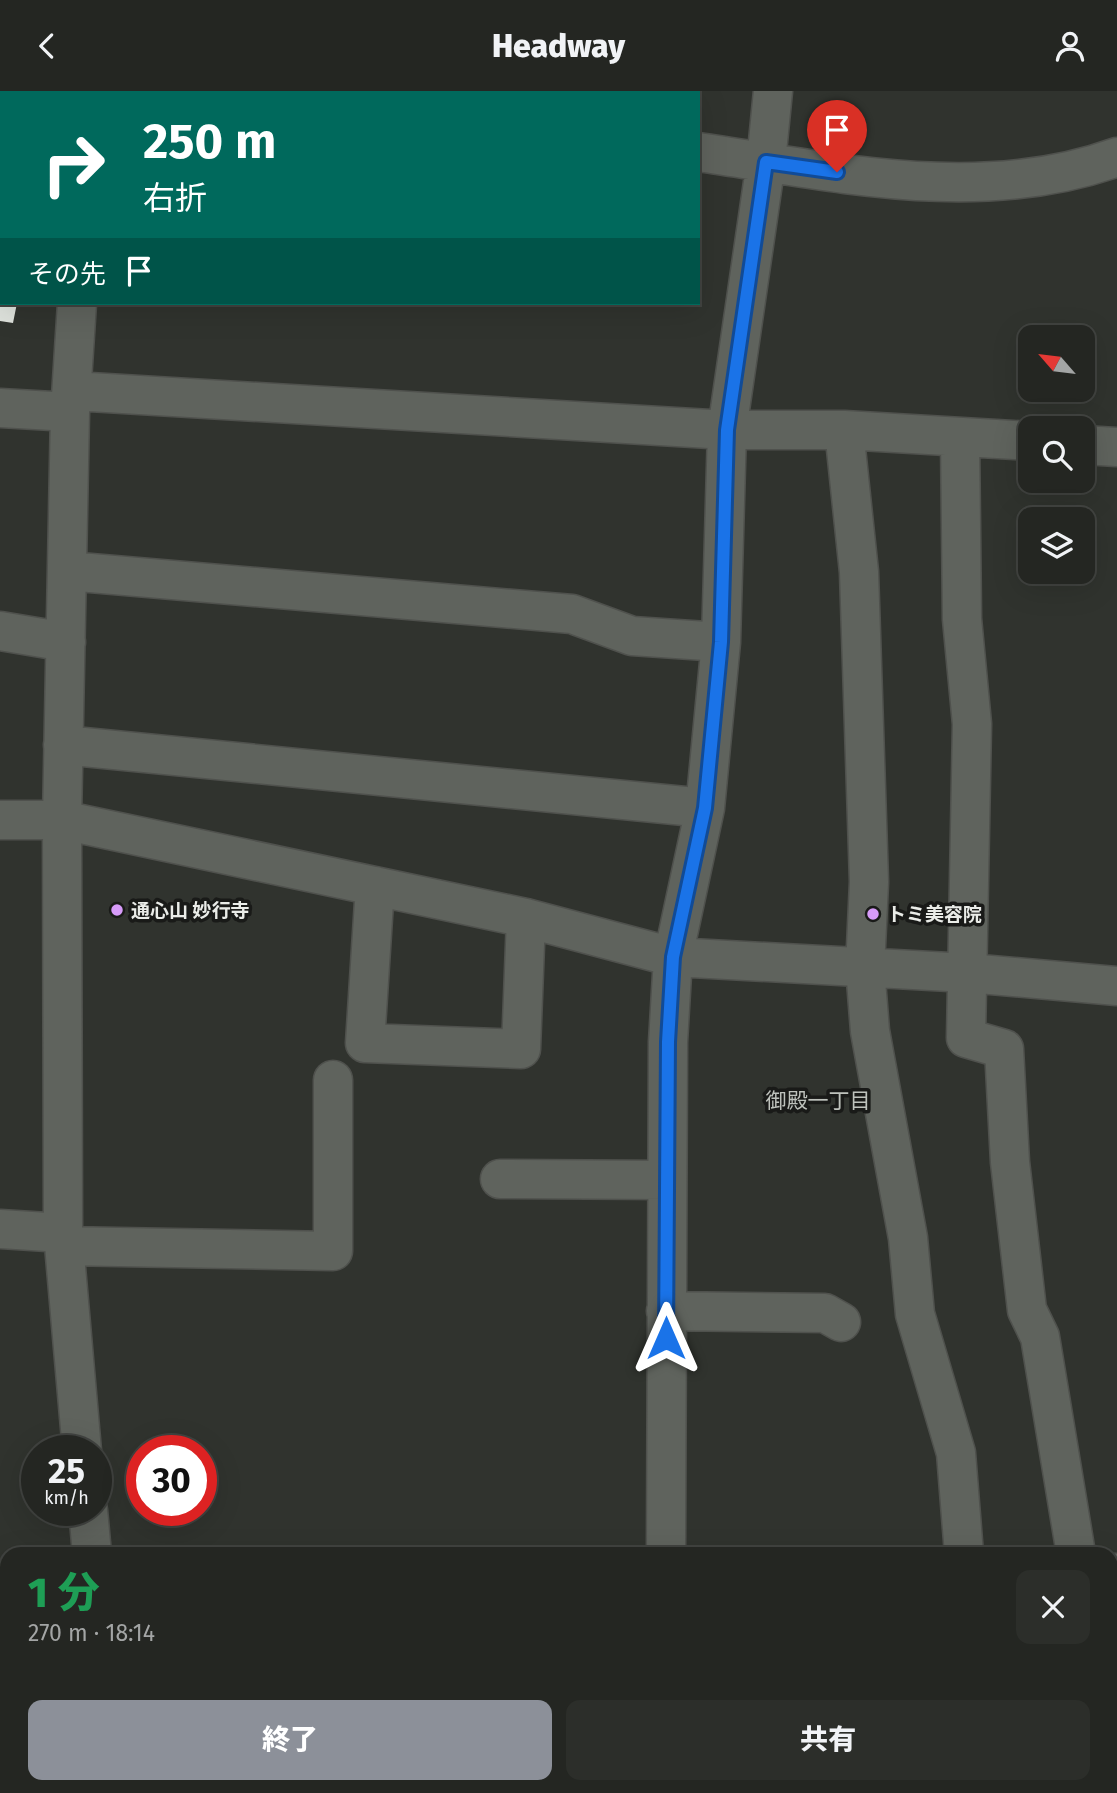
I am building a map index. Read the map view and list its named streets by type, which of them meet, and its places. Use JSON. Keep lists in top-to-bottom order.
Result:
{
  "districts": ["御殿一丁目"],
  "places": ["通心山 妙行寺", "トミ美容院"],
  "north": "top left",
  "page": {
    "header": "Headway",
    "turn": ["250 m", "右折"],
    "then": "その先",
    "speed": "25 km/h",
    "limit": "30",
    "heading": ["1 分", "270 m · 18:14"],
    "buttons": ["終了", "共有"]
  }
}
